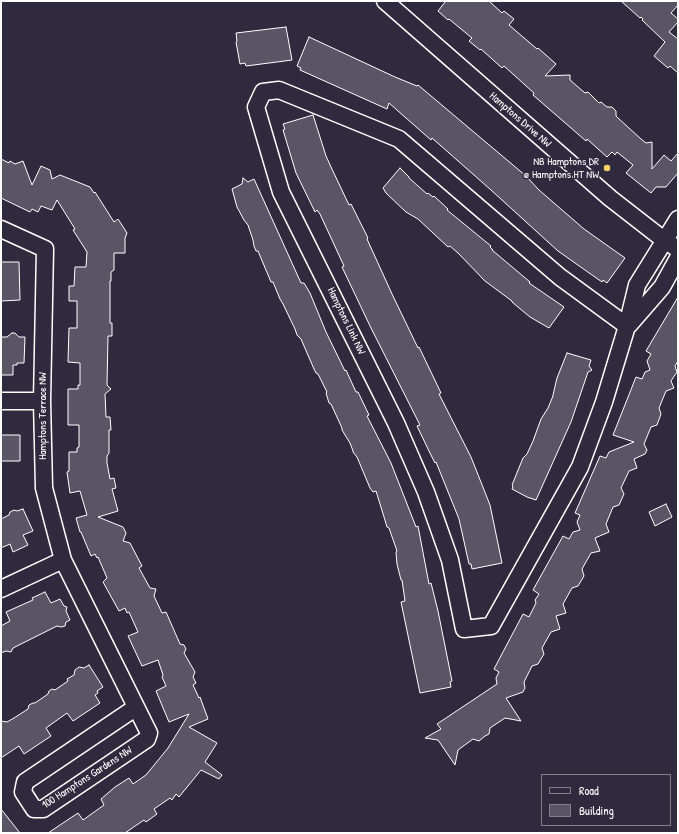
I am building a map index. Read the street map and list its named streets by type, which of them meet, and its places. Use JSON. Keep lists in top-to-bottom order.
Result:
{
  "streets": {
    "street": [
      "Hamptons Drive NW",
      "Hamptons Link NW",
      "Hamptons Terrace NW",
      "100 Hamptons Gardens NW"
    ]
  },
  "crossings": [
    ["Hamptons Drive NW", "Hamptons Link NW"],
    ["Hamptons Terrace NW", "100 Hamptons Gardens NW"]
  ],
  "places": ["NB Hamptons DR @ Hamptons HT NW"],
  "legend": ["Road", "Building"]
}
